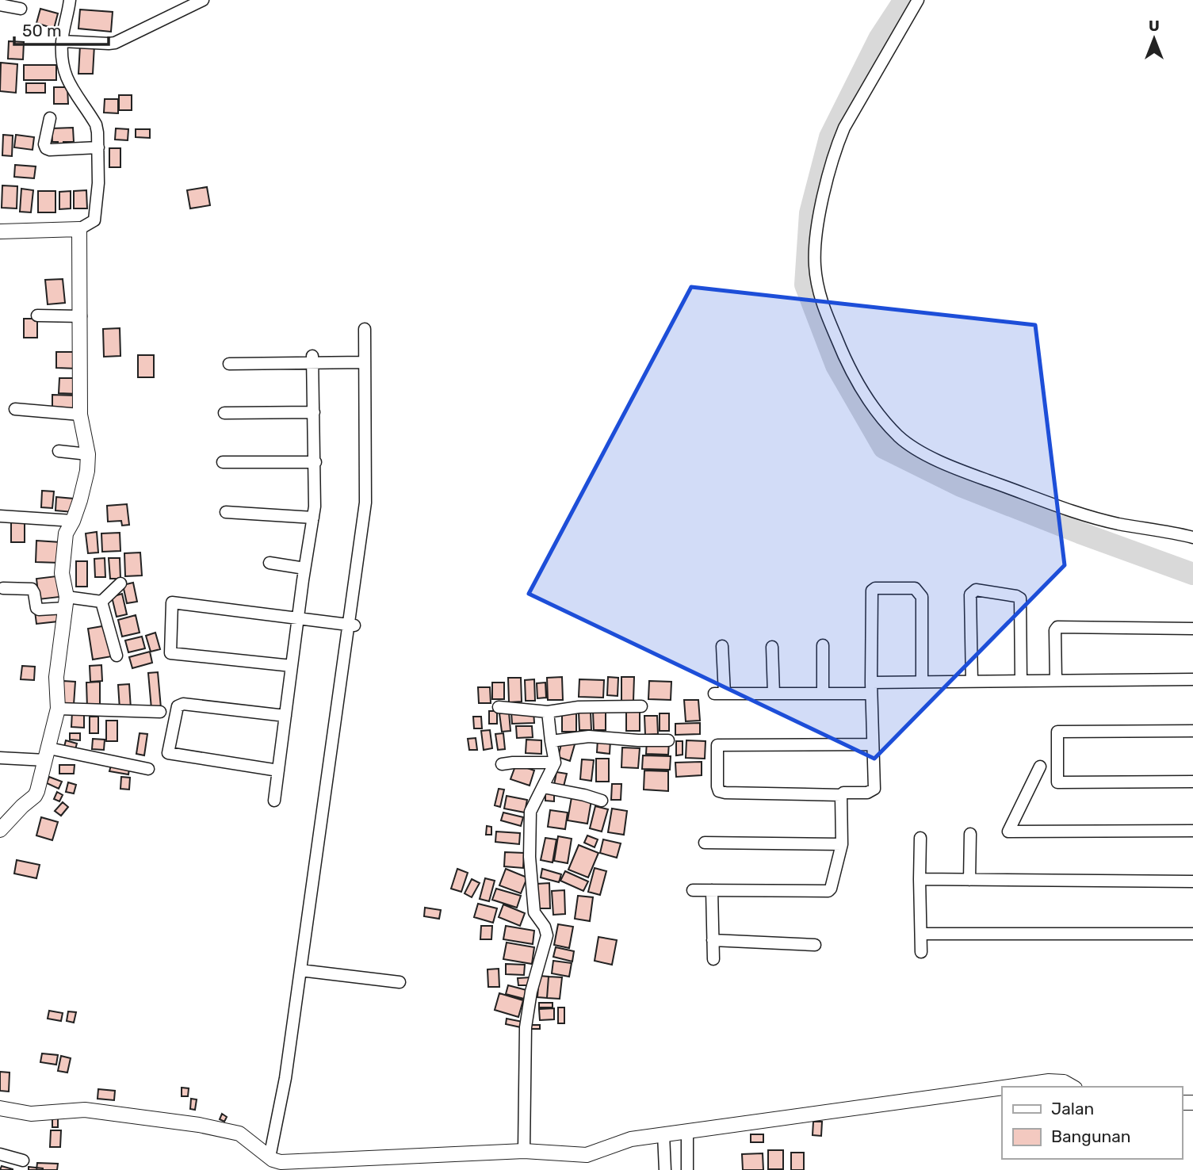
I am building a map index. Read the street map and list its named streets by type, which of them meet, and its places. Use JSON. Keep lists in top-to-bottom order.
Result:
{
  "legend": ["Jalan", "Bangunan"],
  "scale_bar": "50 m",
  "north": "top"
}
